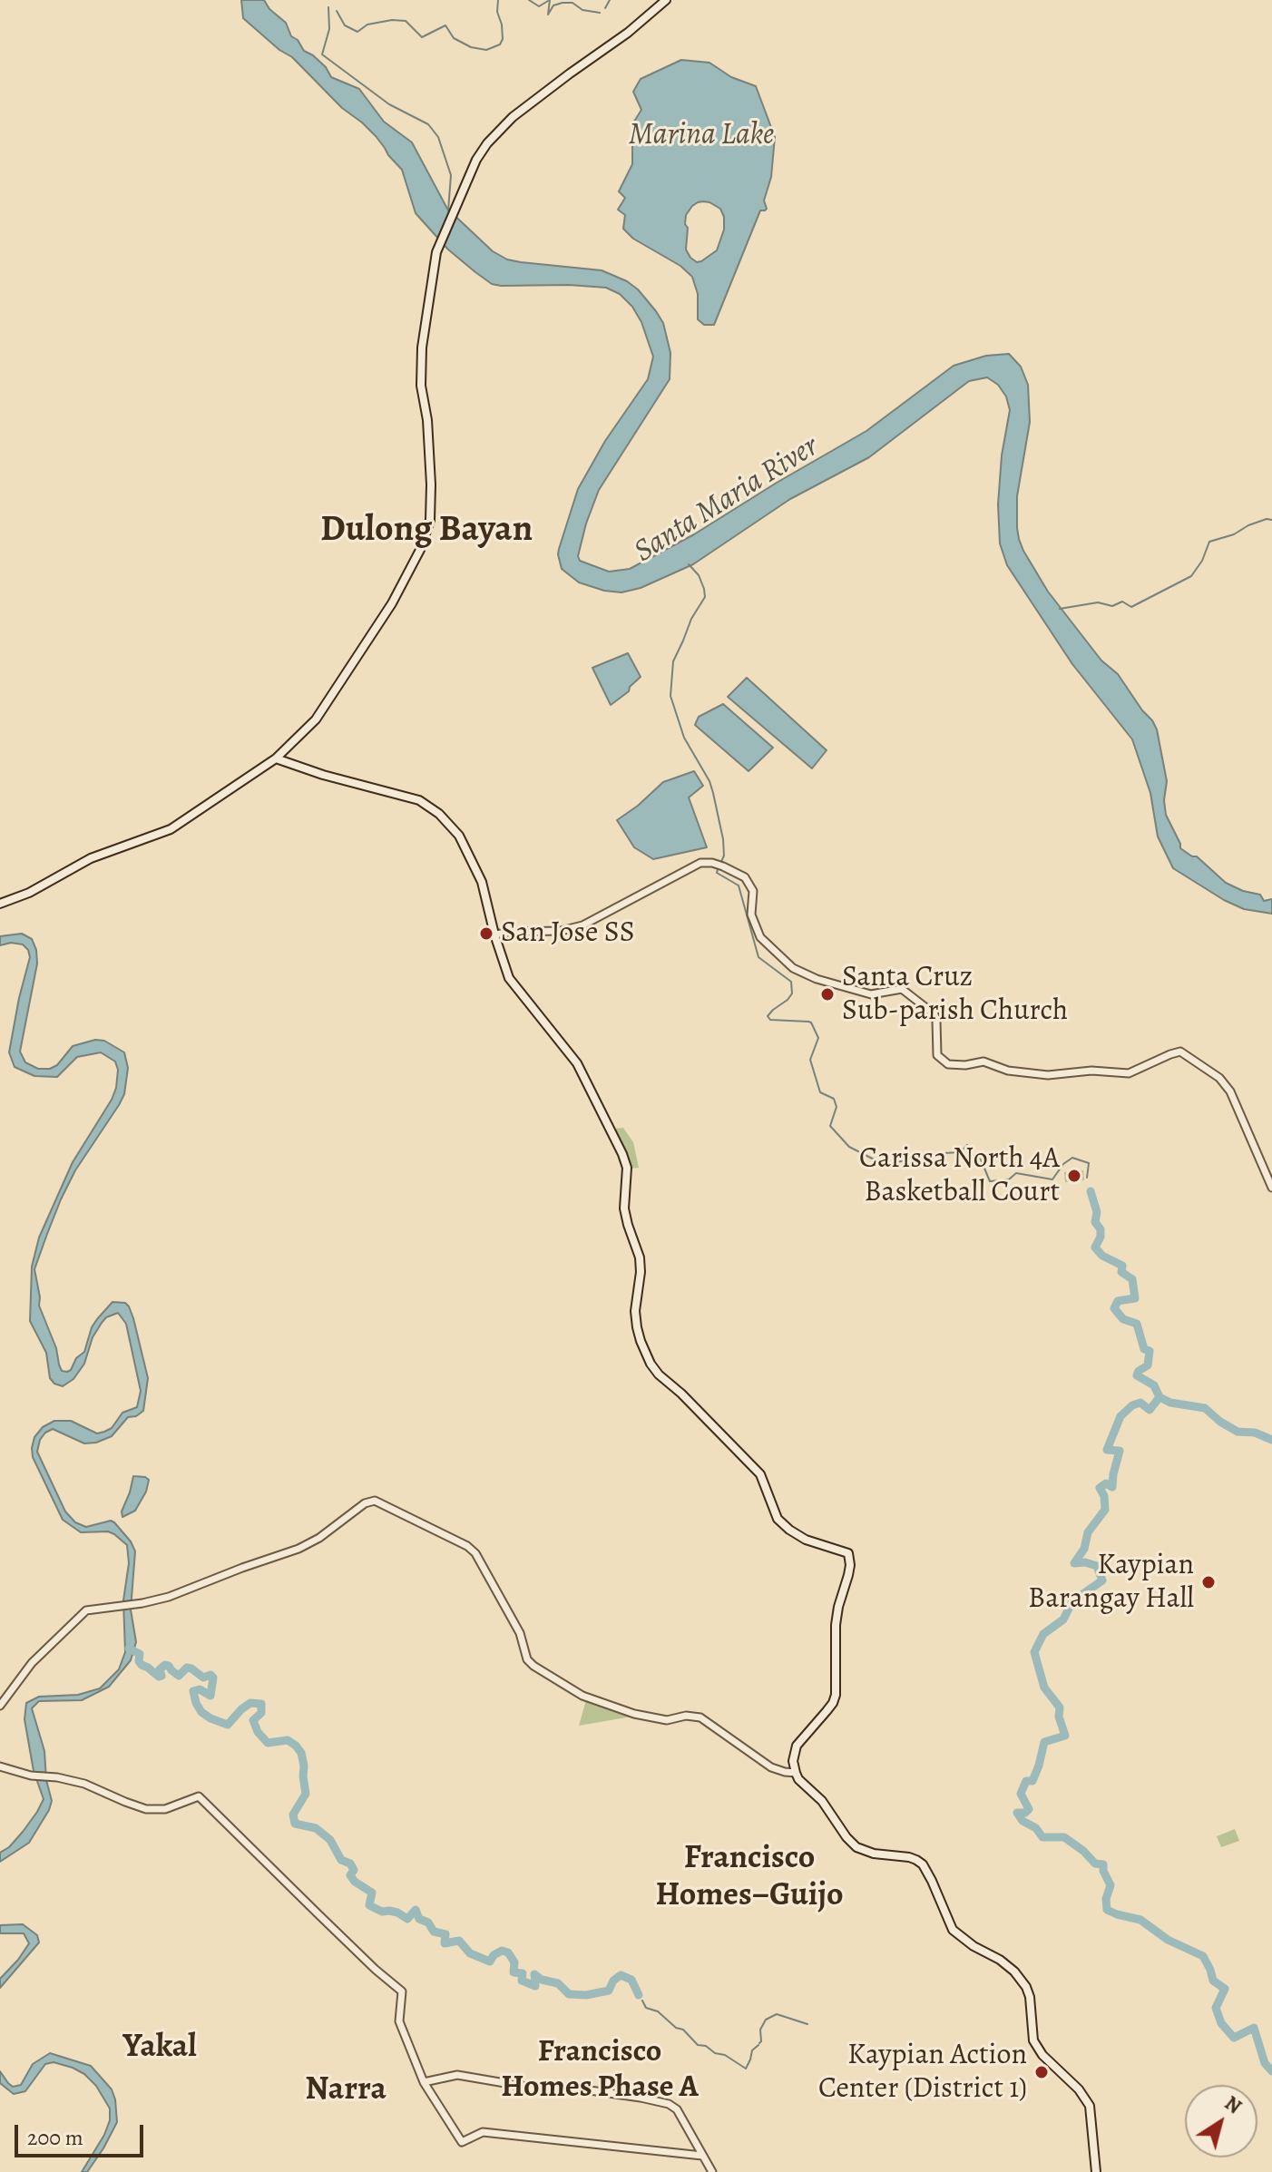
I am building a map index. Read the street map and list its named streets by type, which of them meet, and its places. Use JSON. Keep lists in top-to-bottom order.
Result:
{
  "districts": [
    "Dulong Bayan",
    "Francisco Homes–Guijo",
    "Yakal",
    "Francisco Homes Phase A",
    "Narra"
  ],
  "water": ["Marina Lake", "Santa Maria River"],
  "places": [
    "San Jose SS",
    "Santa Cruz Sub-parish Church",
    "Carissa North 4A Basketball Court",
    "Kaypian Barangay Hall",
    "Kaypian Action Center (District 1)"
  ],
  "scale_bar": "200 m",
  "north": "top right"
}
